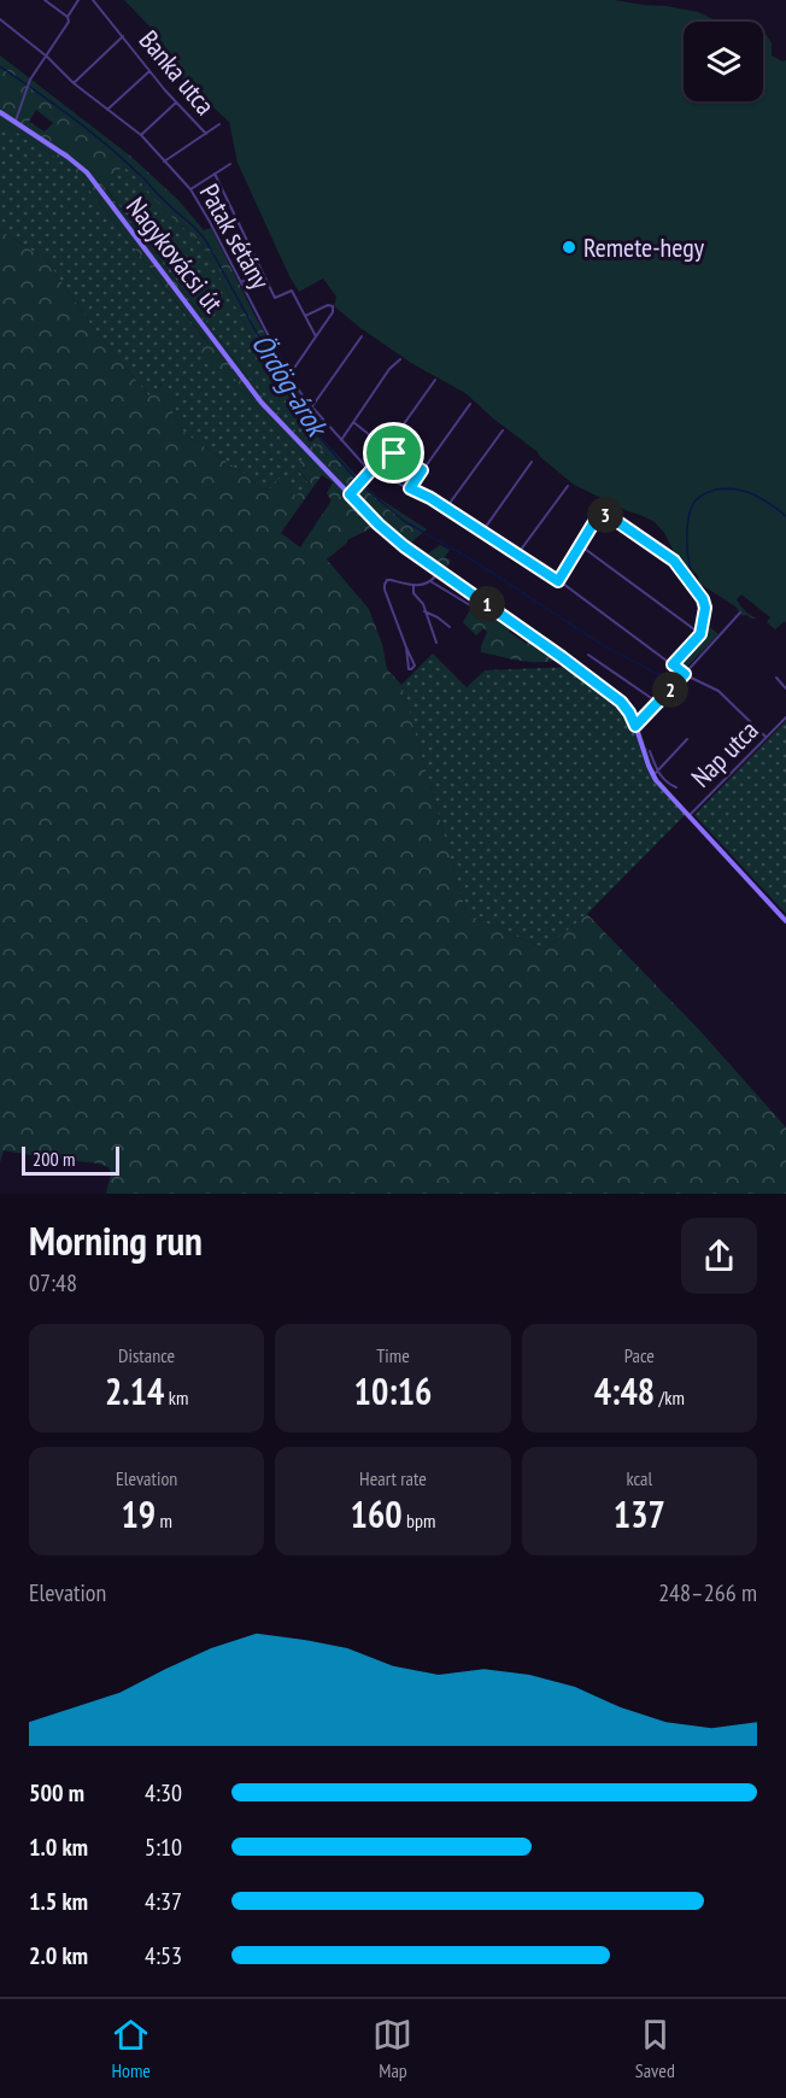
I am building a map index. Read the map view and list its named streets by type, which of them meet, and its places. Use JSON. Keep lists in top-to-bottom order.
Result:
{
  "streets": {
    "street": [
      "Banka utca",
      "Patak sétány",
      "Nagykovácsi út",
      "Nap utca"
    ]
  },
  "crossings": [
    ["Patak sétány", "Nap utca"],
    ["Nagykovácsi út", "Nap utca"]
  ],
  "water": ["Ördög-árok"],
  "places": ["Remete-hegy"],
  "scale_bar": "200 m",
  "page": {
    "pins": ["3", "1", "2"],
    "scale": "200 m",
    "heading": ["Morning run", "07:48"],
    "stats": [
      ["Distance", "2.14 km"],
      ["Time", "10:16"],
      ["Pace", "4:48 /km"],
      ["Elevation", "19 m"],
      ["Heart rate", "160 bpm"],
      ["kcal", "137"]
    ],
    "chart": ["Elevation", "248–266 m"],
    "list": [
      {
        "name": "500 m",
        "note": "4:30"
      },
      {
        "name": "1.0 km",
        "note": "5:10"
      },
      {
        "name": "1.5 km",
        "note": "4:37"
      },
      {
        "name": "2.0 km",
        "note": "4:53"
      }
    ],
    "tabs": ["Home", "Map", "Saved"]
  }
}
